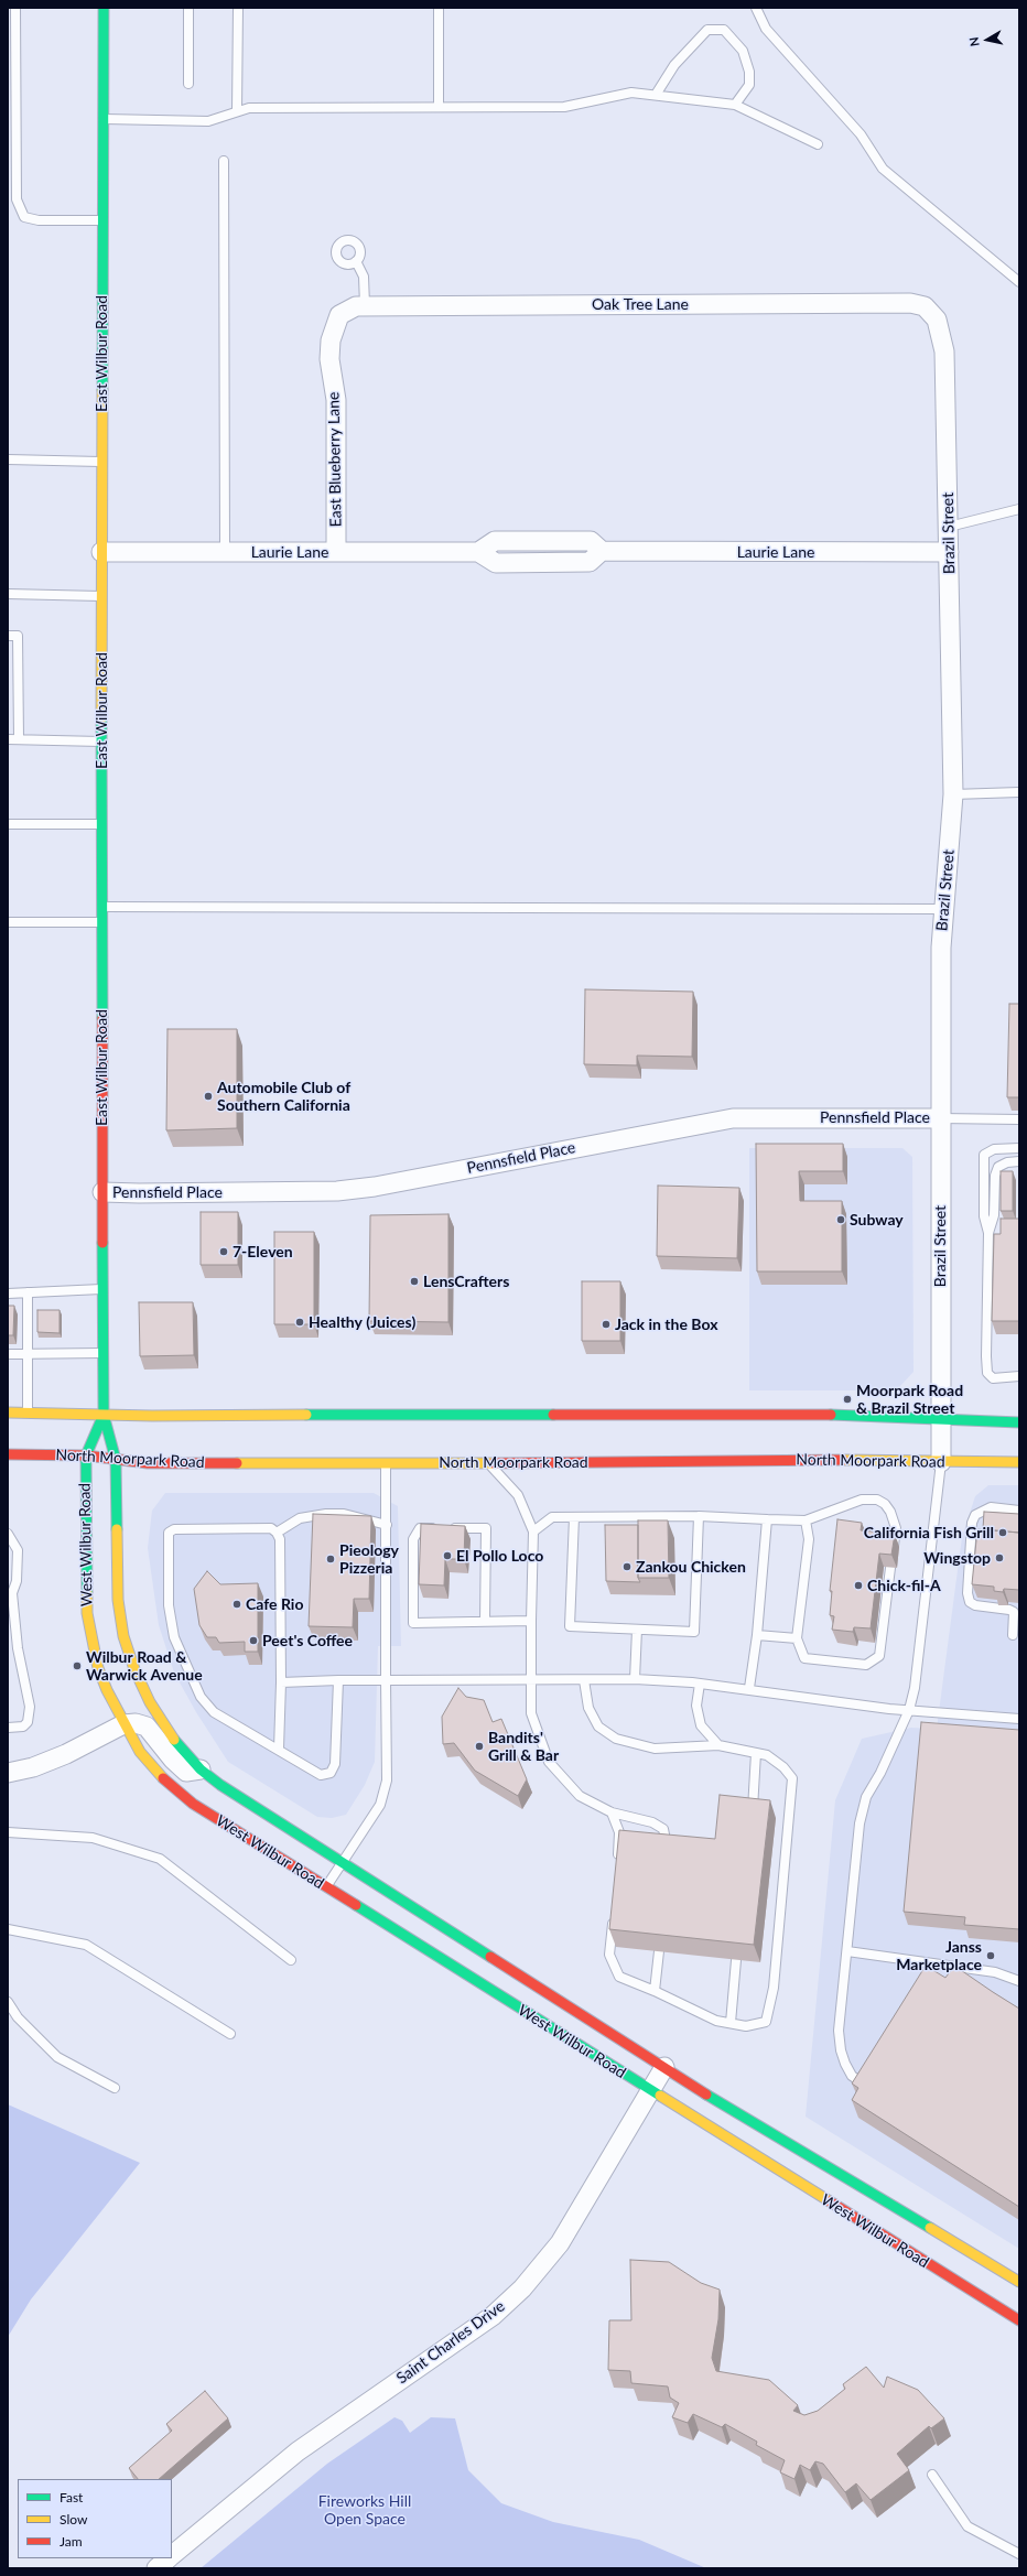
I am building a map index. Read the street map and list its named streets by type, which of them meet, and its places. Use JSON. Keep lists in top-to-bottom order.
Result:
{
  "streets": {
    "street": [
      "Oak Tree Lane",
      "East Wilbur Road",
      "East Blueberry Lane",
      "Brazil Street",
      "Laurie Lane",
      "Pennsfield Place",
      "North Moorpark Road",
      "West Wilbur Road",
      "Saint Charles Drive"
    ]
  },
  "crossings": [
    ["Oak Tree Lane", "East Blueberry Lane"],
    ["Oak Tree Lane", "Brazil Street"],
    ["East Wilbur Road", "Laurie Lane"],
    ["East Wilbur Road", "Pennsfield Place"],
    ["East Wilbur Road", "West Wilbur Road"],
    ["East Blueberry Lane", "Laurie Lane"],
    ["Brazil Street", "Laurie Lane"],
    ["Brazil Street", "Pennsfield Place"],
    ["Brazil Street", "North Moorpark Road"],
    ["North Moorpark Road", "West Wilbur Road"],
    ["West Wilbur Road", "Saint Charles Drive"]
  ],
  "parks": ["Fireworks Hill Open Space"],
  "places": [
    "Automobile Club of Southern California",
    "Subway",
    "7-Eleven",
    "LensCrafters",
    "Healthy (Juices)",
    "Jack in the Box",
    "Moorpark Road & Brazil Street",
    "California Fish Grill",
    "El Pollo Loco",
    "Wingstop",
    "Pieology Pizzeria",
    "Zankou Chicken",
    "Chick-fil-A",
    "Cafe Rio",
    "Peet's Coffee",
    "Wilbur Road & Warwick Avenue",
    "Bandits' Grill & Bar",
    "Janss Marketplace"
  ],
  "legend": ["Fast", "Slow", "Jam"],
  "north": "left"
}
